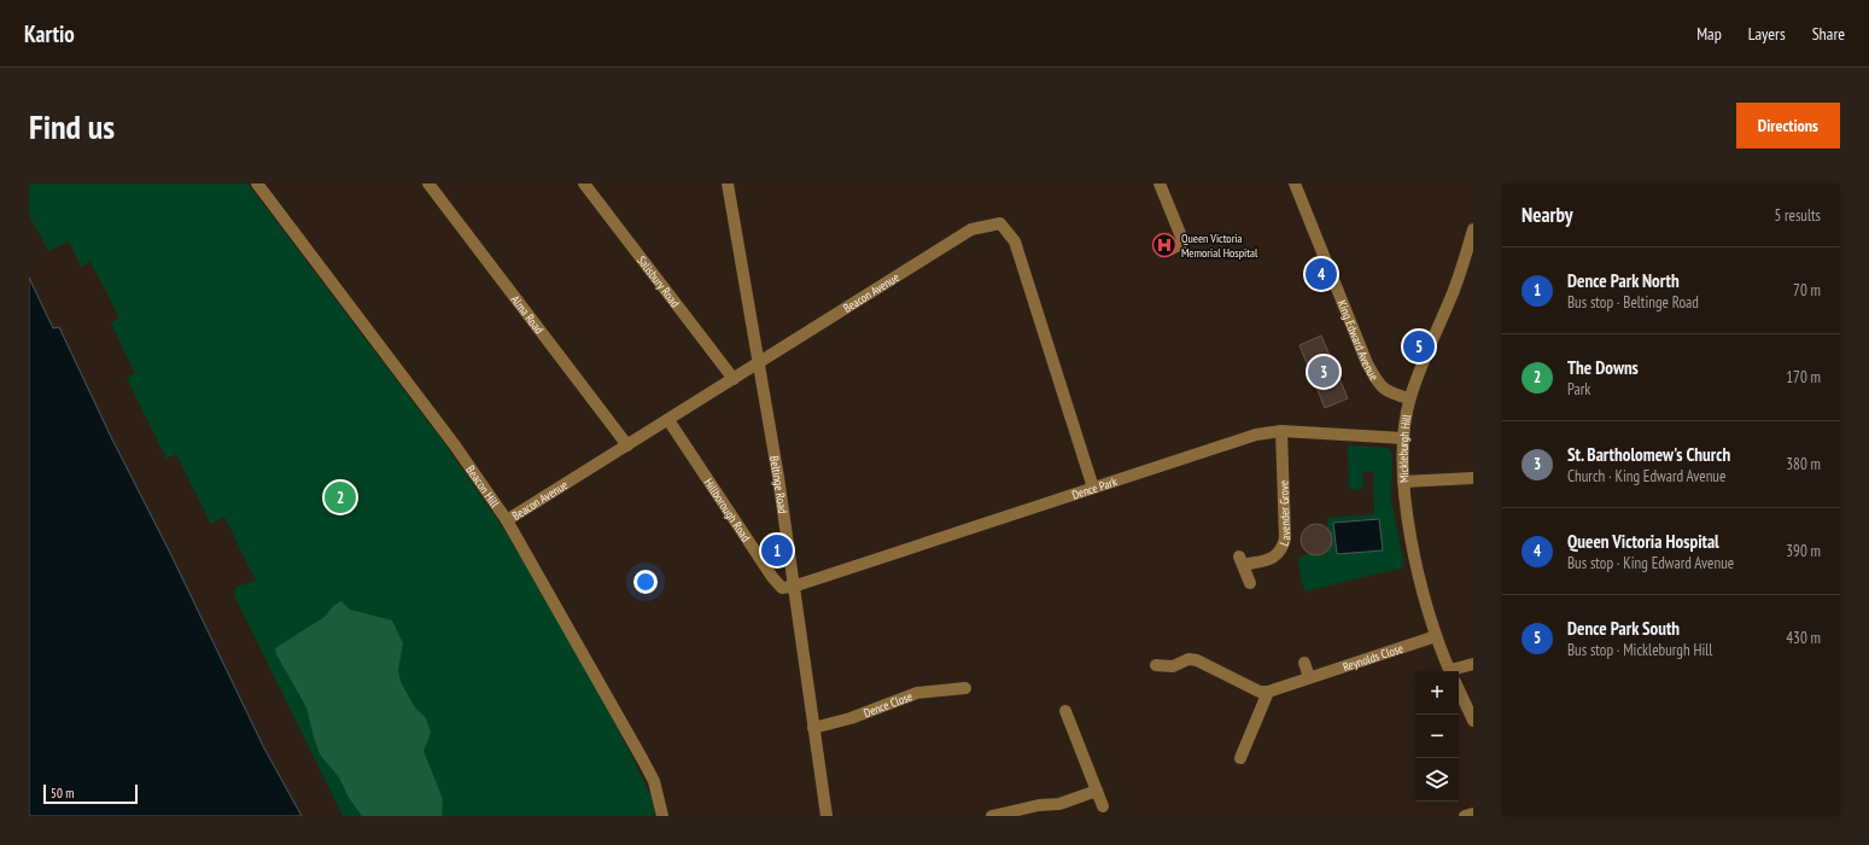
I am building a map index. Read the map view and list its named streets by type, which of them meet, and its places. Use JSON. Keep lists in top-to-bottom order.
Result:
{
  "streets": {
    "street": [
      "Salisbury Road",
      "Beacon Avenue",
      "Alma Road",
      "King Edward Avenue",
      "Mickleburgh Hill",
      "Beacon Hill",
      "Beltinge Road",
      "Dence Park",
      "Hillborough Road",
      "Lavender Grove",
      "Reynolds Close",
      "Dence Close"
    ]
  },
  "crossings": [
    ["Salisbury Road", "Beacon Avenue"],
    ["Beacon Avenue", "Alma Road"],
    ["Beacon Avenue", "Beacon Hill"],
    ["Beacon Avenue", "Beltinge Road"],
    ["Beacon Avenue", "Dence Park"],
    ["Beacon Avenue", "Hillborough Road"],
    ["King Edward Avenue", "Mickleburgh Hill"],
    ["Mickleburgh Hill", "Dence Park"],
    ["Mickleburgh Hill", "Reynolds Close"],
    ["Beltinge Road", "Dence Park"],
    ["Beltinge Road", "Hillborough Road"],
    ["Beltinge Road", "Dence Close"],
    ["Dence Park", "Hillborough Road"],
    ["Dence Park", "Lavender Grove"]
  ],
  "places": {
    "hospital": ["Queen Victoria Memorial Hospital"]
  },
  "scale_bar": "50 m",
  "page": {
    "header": "Kartio",
    "nav": ["Map", "Layers", "Share"],
    "buttons": "Directions",
    "title": "Find us",
    "heading": ["Nearby", "5 results"],
    "list": [
      {
        "mark": "1",
        "name": "Dence Park North",
        "note": "Bus stop · Beltinge Road",
        "value": "70 m"
      },
      {
        "mark": "2",
        "name": "The Downs",
        "note": "Park",
        "value": "170 m"
      },
      {
        "mark": "3",
        "name": "St. Bartholomew's Church",
        "note": "Church · King Edward Avenue",
        "value": "380 m"
      },
      {
        "mark": "4",
        "name": "Queen Victoria Hospital",
        "note": "Bus stop · King Edward Avenue",
        "value": "390 m"
      },
      {
        "mark": "5",
        "name": "Dence Park South",
        "note": "Bus stop · Mickleburgh Hill",
        "value": "430 m"
      }
    ],
    "pins": [
      "4",
      "5",
      "3",
      "2",
      "1"
    ],
    "map_buttons": ["+", "−"],
    "scale": "50 m"
  }
}
